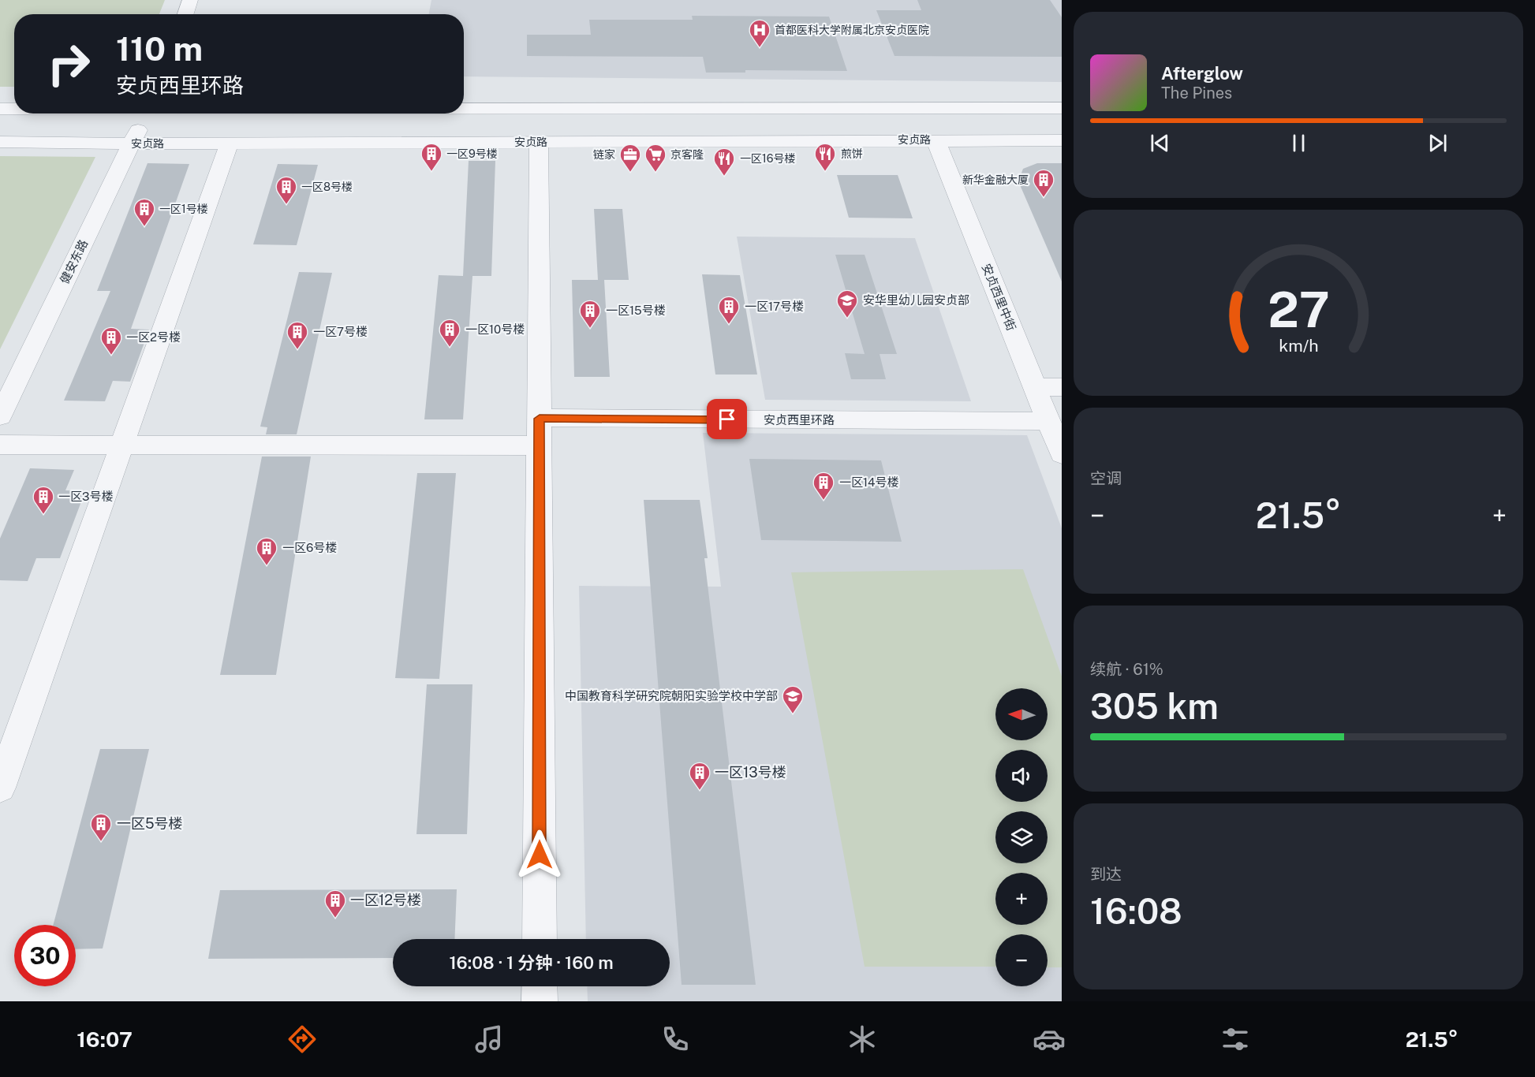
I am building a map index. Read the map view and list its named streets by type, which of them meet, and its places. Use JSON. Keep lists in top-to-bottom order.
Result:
{
  "streets": {
    "street": [
      "安贞路",
      "健安东路",
      "安贞西里中街",
      "安贞西里环路"
    ]
  },
  "crossings": [
    ["安贞路", "健安东路"],
    ["安贞路", "安贞西里中街"],
    ["安贞西里中街", "安贞西里环路"]
  ],
  "places": {
    "hospital": ["首都医科大学附属北京安贞医院"],
    "building": [
      "一区9号楼",
      "新华金融大厦",
      "一区8号楼",
      "一区1号楼",
      "一区17号楼",
      "一区15号楼",
      "一区10号楼",
      "一区7号楼",
      "一区2号楼",
      "一区14号楼",
      "一区3号楼",
      "一区6号楼",
      "一区13号楼",
      "一区5号楼",
      "一区12号楼"
    ],
    "restaurant": ["煎饼", "一区16号楼"],
    "office": ["链家"],
    "supermarket": ["京客隆"],
    "school or university": ["安华里幼儿园安贞部", "中国教育科学研究院朝阳实验学校中学部"]
  },
  "north": "left",
  "page": {
    "turn": ["110 m", "安贞西里环路"],
    "song": ["Afterglow", "The Pines"],
    "tile": [
      "空调",
      ["续航 · 61%", "305 km"],
      ["到达", "16:08"]
    ],
    "heat": ["−", "21.5°", "+"],
    "map_buttons": ["+", "−"],
    "limit": "30",
    "trip": "16:08 · 1 分钟 · 160 m",
    "tabs": ["16:07", "21.5°"],
    "gauge": ["27", "km/h"]
  }
}
